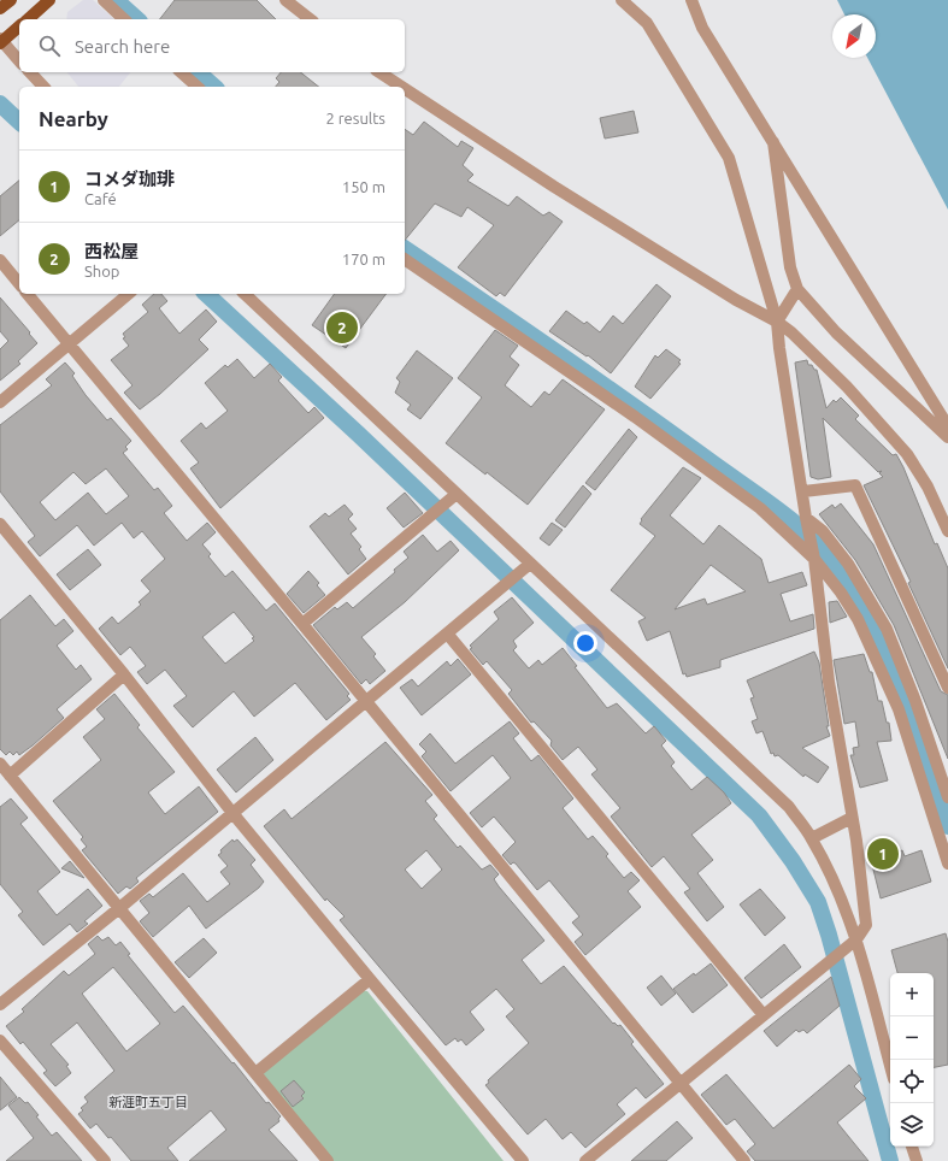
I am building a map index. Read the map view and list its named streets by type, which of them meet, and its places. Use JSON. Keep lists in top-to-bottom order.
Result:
{
  "districts": ["新涯町五丁目"],
  "north": "bottom left",
  "page": {
    "search": "Search here",
    "heading": ["Nearby", "2 results"],
    "list": [
      {
        "mark": "1",
        "name": "コメダ珈琲",
        "note": "Café",
        "value": "150 m"
      },
      {
        "mark": "2",
        "name": "西松屋",
        "note": "Shop",
        "value": "170 m"
      }
    ],
    "pins": ["2", "1"],
    "map_buttons": ["+", "−"]
  }
}
